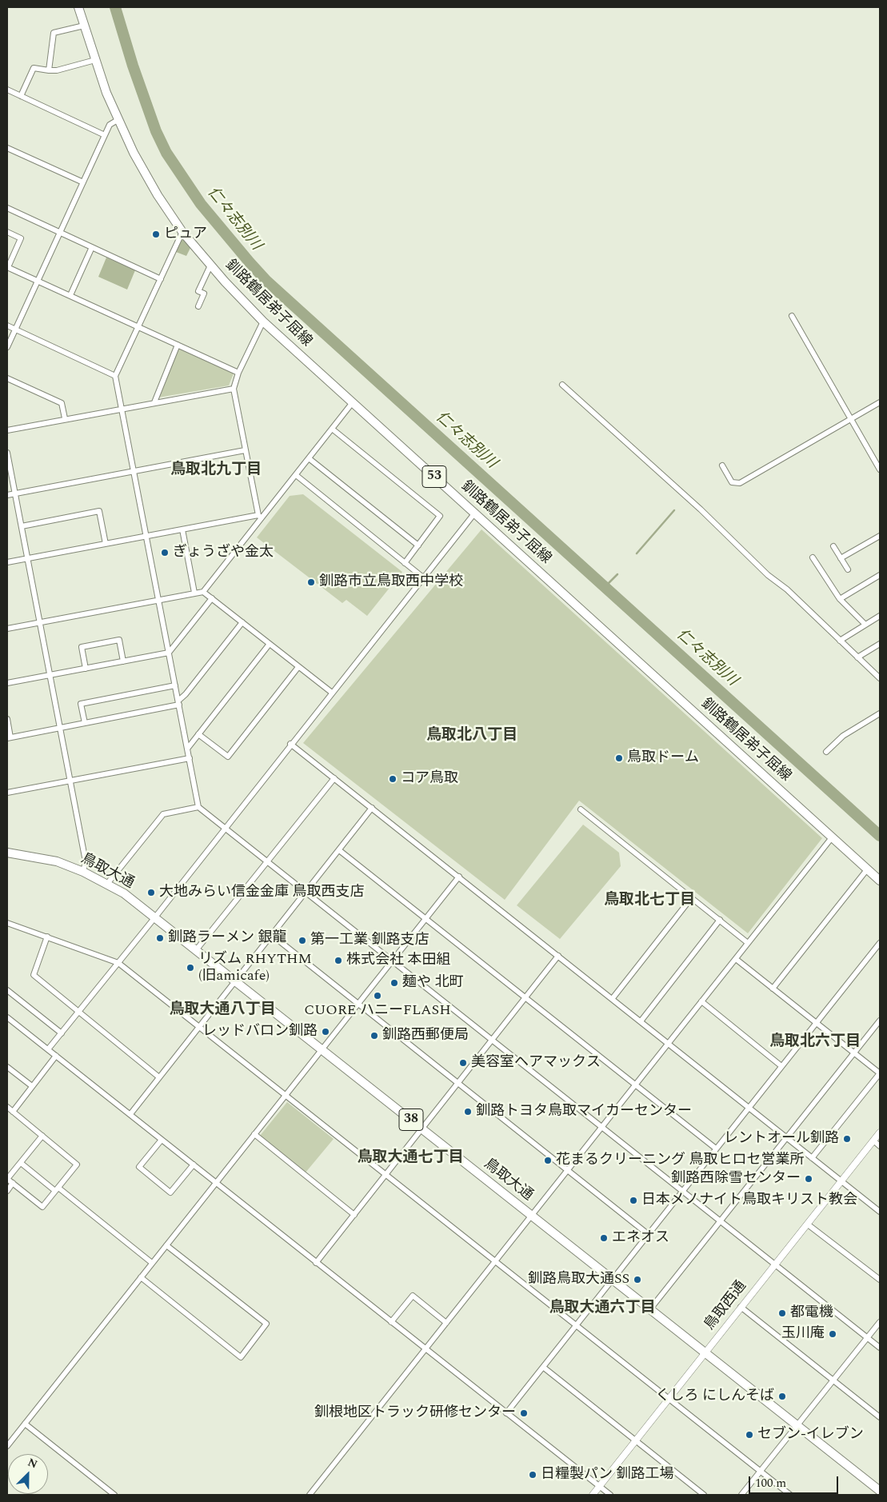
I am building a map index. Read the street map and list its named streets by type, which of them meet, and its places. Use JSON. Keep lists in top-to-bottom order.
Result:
{
  "streets": {
    "main road": [
      "釧路鶴居弟子屈線",
      "53",
      "鳥取大通",
      "38"
    ],
    "street": ["鳥取西通"]
  },
  "crossings": [
    ["鳥取大通", "鳥取西通"]
  ],
  "districts": [
    "鳥取北九丁目",
    "鳥取北八丁目",
    "鳥取北七丁目",
    "鳥取大通八丁目",
    "鳥取北六丁目",
    "鳥取大通七丁目",
    "鳥取大通六丁目"
  ],
  "water": ["仁々志別川"],
  "places": [
    "ピュア",
    "ぎょうざや金太",
    "釧路市立鳥取西中学校",
    "鳥取ドーム",
    "コア鳥取",
    "大地みらい信金金庫 鳥取西支店",
    "釧路ラーメン 銀龍",
    "第一工業 釧路支店",
    "株式会社 本田組",
    "リズム RHYTHM (旧amicafe)",
    "麺や 北町",
    "CUORE ハニーFLASH",
    "レッドバロン釧路",
    "釧路西郵便局",
    "美容室ヘアマックス",
    "釧路トヨタ鳥取マイカーセンター",
    "レントオール釧路",
    "花まるクリーニング 鳥取ヒロセ営業所",
    "釧路西除雪センター",
    "日本メノナイト鳥取キリスト教会",
    "エネオス",
    "釧路鳥取大通SS",
    "都電機",
    "玉川庵",
    "くしろ にしんそば",
    "釧根地区トラック研修センター",
    "セブン-イレブン",
    "日糧製パン 釧路工場"
  ],
  "scale_bar": "100 m",
  "north": "top right"
}
